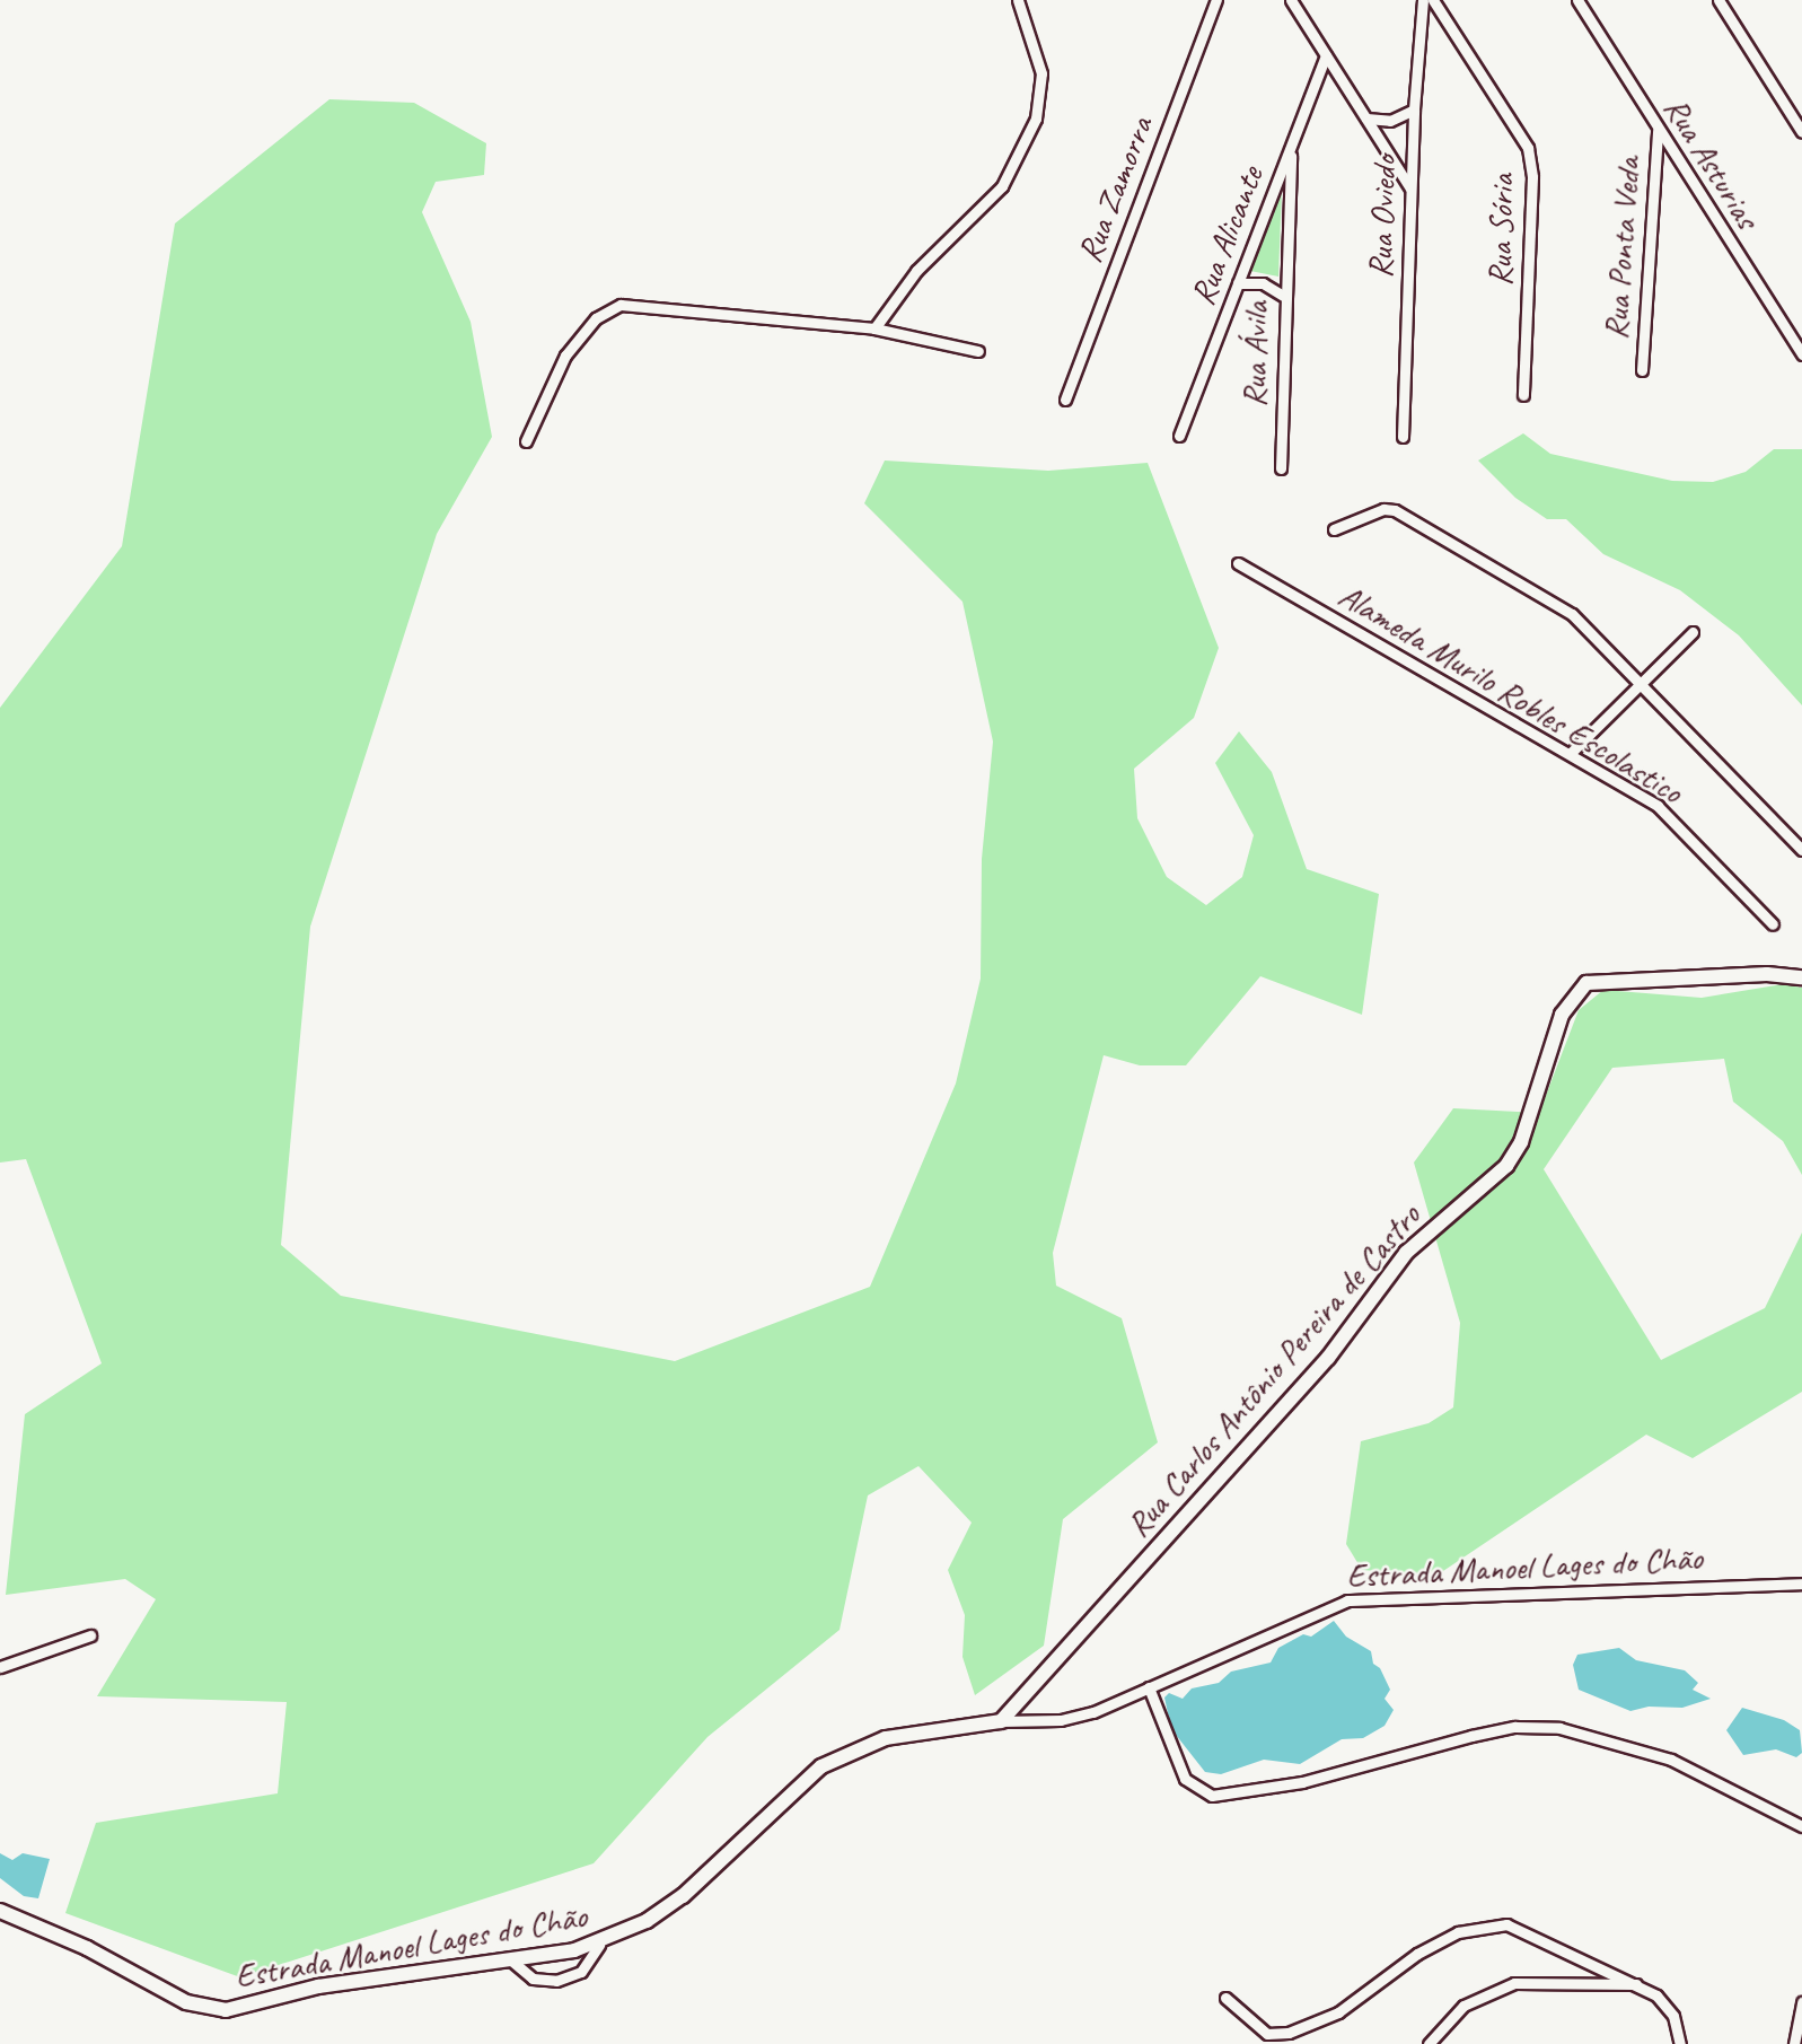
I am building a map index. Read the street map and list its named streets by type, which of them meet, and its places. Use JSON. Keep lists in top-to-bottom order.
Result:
{
  "streets": {
    "street": [
      "Rua Asturias",
      "Rua Zamorra",
      "Rua Oviedo",
      "Rua Sória",
      "Rua Alicante",
      "Rua Ponta Veda",
      "Rua Ávila",
      "Alameda Murilo Robles Escolastico",
      "Rua Carlos Antônio Pereira de Castro",
      "Estrada Manoel Lages do Chão"
    ]
  },
  "crossings": [
    ["Rua Asturias", "Rua Ponta Veda"],
    ["Rua Alicante", "Rua Ávila"],
    ["Rua Carlos Antônio Pereira de Castro", "Estrada Manoel Lages do Chão"]
  ]
}
